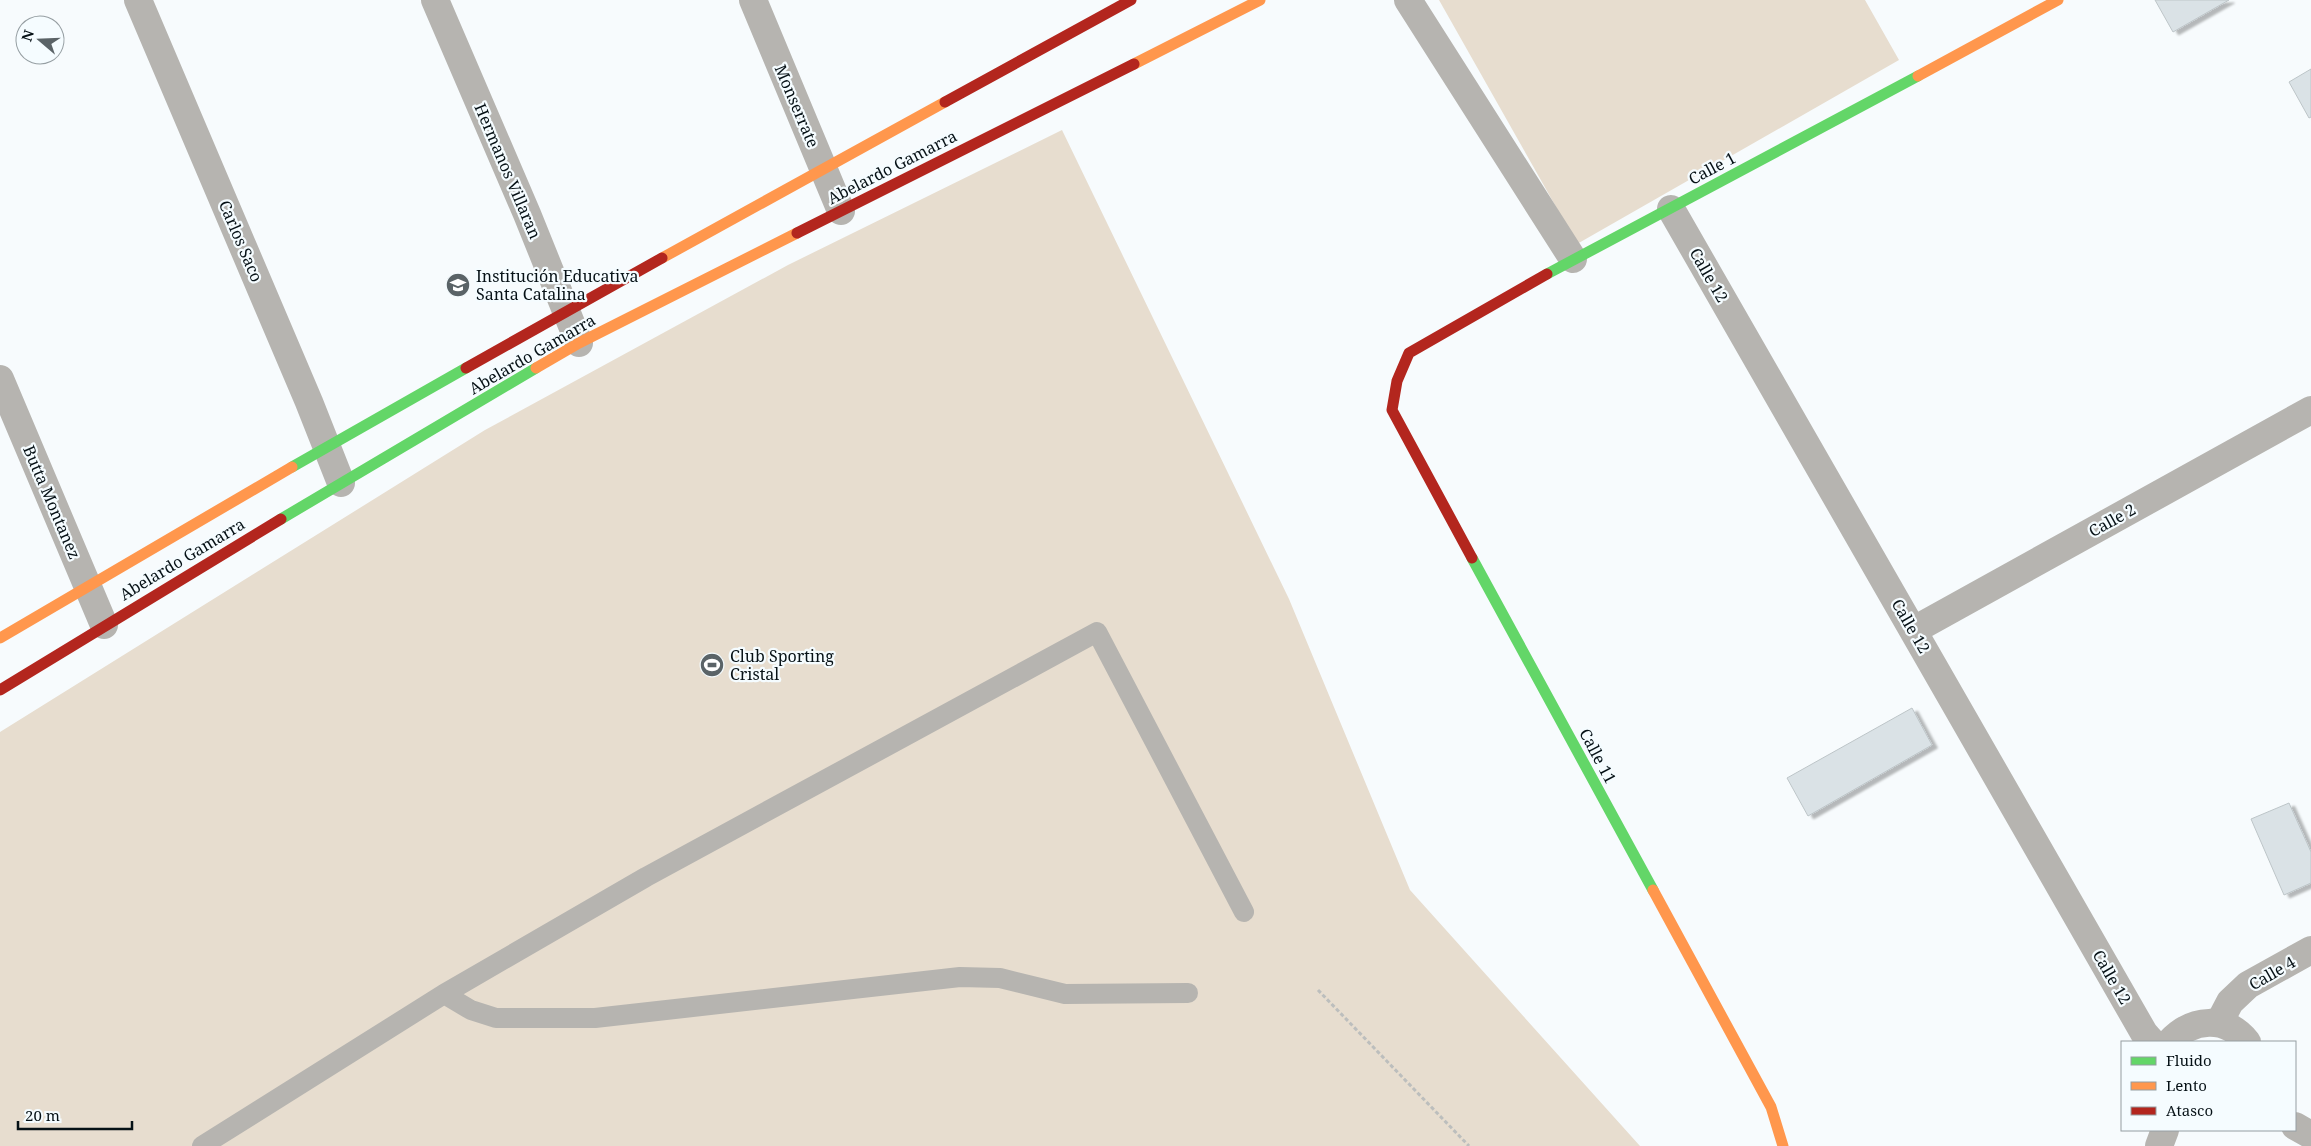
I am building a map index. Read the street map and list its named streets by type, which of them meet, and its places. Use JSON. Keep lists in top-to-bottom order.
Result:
{
  "streets": {
    "street": [
      "Monserrate",
      "Abelardo Gamarra",
      "Calle 1",
      "Hermanos Villaran",
      "Carlos Saco",
      "Calle 12",
      "Butta Montanez",
      "Calle 2",
      "Calle 11",
      "Calle 4"
    ]
  },
  "crossings": [
    ["Monserrate", "Abelardo Gamarra"],
    ["Abelardo Gamarra", "Hermanos Villaran"],
    ["Abelardo Gamarra", "Carlos Saco"],
    ["Abelardo Gamarra", "Butta Montanez"],
    ["Calle 1", "Calle 12"],
    ["Calle 1", "Calle 11"],
    ["Calle 12", "Calle 2"]
  ],
  "places": {
    "school or university": ["Institución Educativa Santa Catalina"],
    "sports": ["Club Sporting Cristal"]
  },
  "legend": ["Fluido", "Lento", "Atasco"],
  "scale_bar": "20 m",
  "north": "left"
}
